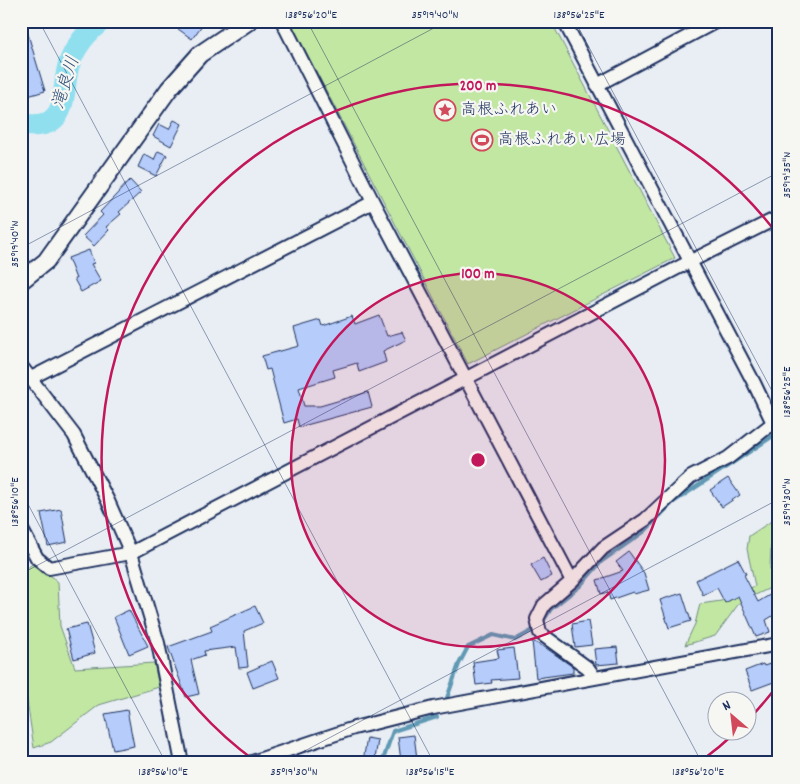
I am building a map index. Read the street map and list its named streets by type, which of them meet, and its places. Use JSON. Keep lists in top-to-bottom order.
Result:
{
  "water": ["滝良川"],
  "places": {
    "place": ["高根ふれあい"],
    "sports": ["高根ふれあい広場"]
  },
  "north": "top left",
  "coordinates": [
    "138°56'20\"E",
    "35°19'40\"N",
    "138°56'25\"E",
    "35°19'35\"N",
    "35°19'30\"N",
    "138°56'10\"E",
    "138°56'15\"E"
  ],
  "rings": ["200 m", "100 m"]
}
